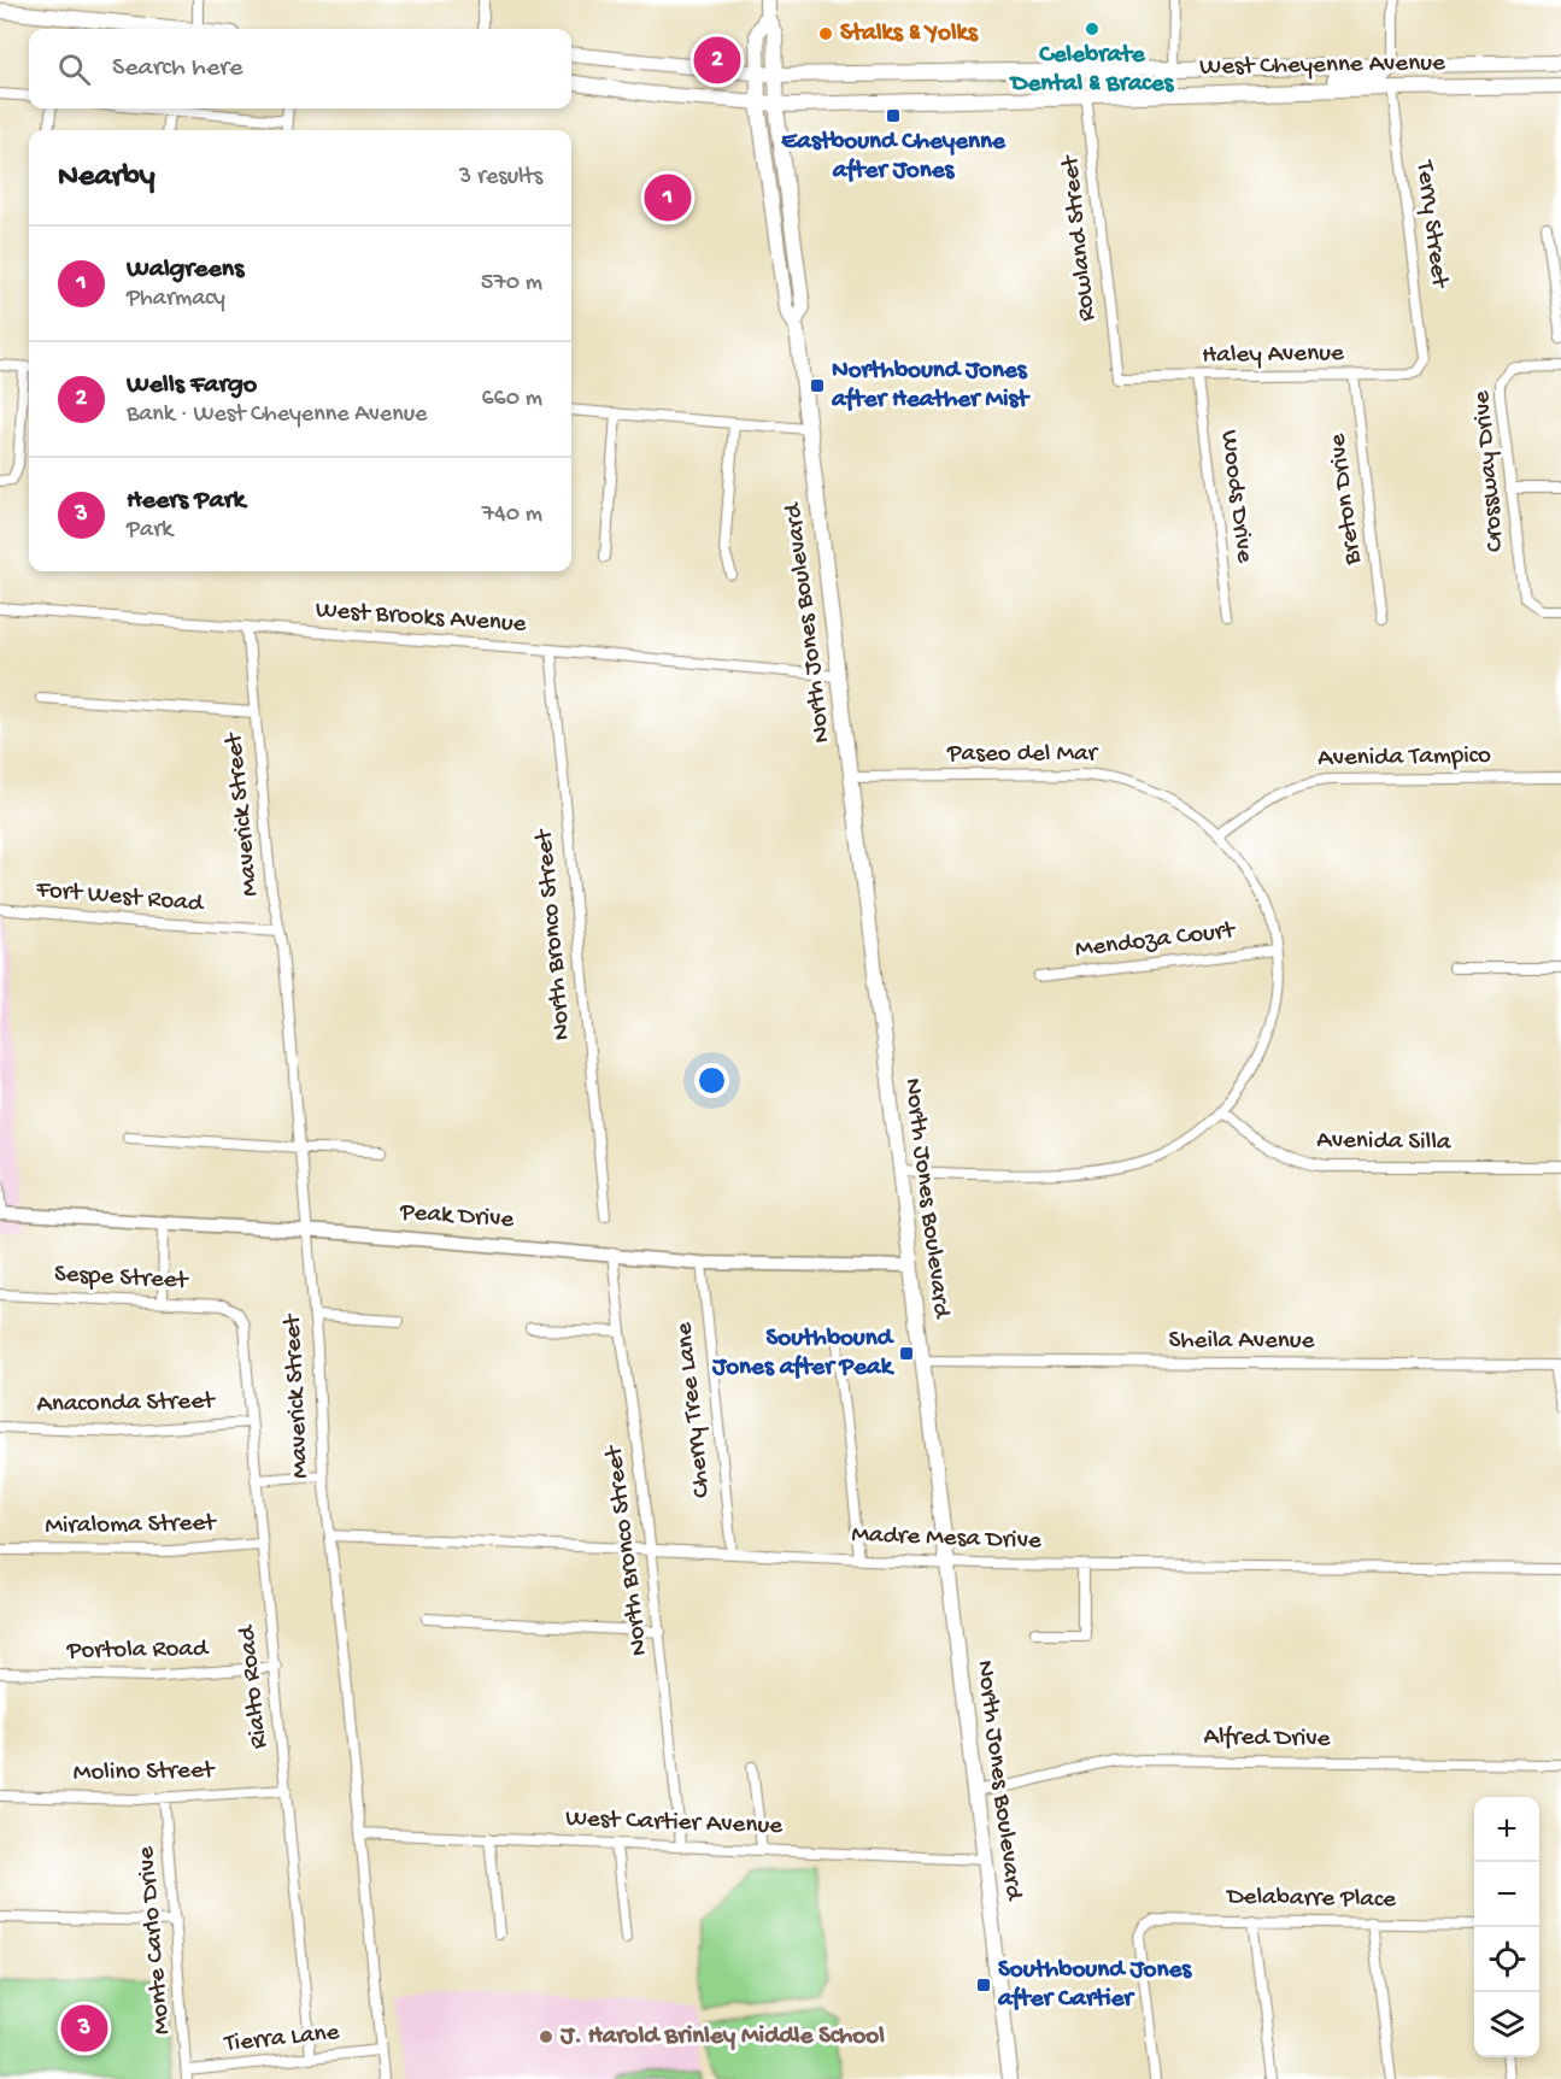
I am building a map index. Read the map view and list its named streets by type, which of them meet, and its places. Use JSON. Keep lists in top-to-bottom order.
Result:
{
  "streets": {
    "main road": ["West Cheyenne Avenue", "North Jones Boulevard"],
    "street": [
      "Terry Street",
      "Rowland Street",
      "Haley Avenue",
      "Crossway Drive",
      "Woods Drive",
      "Breton Drive",
      "West Brooks Avenue",
      "Paseo del Mar",
      "Avenida Tampico",
      "Maverick Street",
      "Fort West Road",
      "North Bronco Street",
      "Mendoza Court",
      "Avenida Silla",
      "Peak Drive",
      "Sespe Street",
      "Sheila Avenue",
      "Anaconda Street",
      "Cherry Tree Lane",
      "Miraloma Street",
      "Madre Mesa Drive",
      "Portola Road",
      "Rialto Road",
      "Alfred Drive",
      "Molino Street",
      "West Cartier Avenue",
      "Delabarre Place",
      "Monte Carlo Drive",
      "Tierra Lane"
    ]
  },
  "crossings": [
    ["West Cheyenne Avenue", "Terry Street"],
    ["West Cheyenne Avenue", "Rowland Street"],
    ["West Cheyenne Avenue", "North Jones Boulevard"],
    ["Terry Street", "Haley Avenue"],
    ["Rowland Street", "Haley Avenue"],
    ["Haley Avenue", "Woods Drive"],
    ["Haley Avenue", "Breton Drive"],
    ["West Brooks Avenue", "North Jones Boulevard"],
    ["West Brooks Avenue", "Maverick Street"],
    ["West Brooks Avenue", "North Bronco Street"],
    ["North Jones Boulevard", "Paseo del Mar"],
    ["North Jones Boulevard", "Peak Drive"],
    ["North Jones Boulevard", "Sheila Avenue"],
    ["North Jones Boulevard", "Madre Mesa Drive"],
    ["North Jones Boulevard", "Alfred Drive"],
    ["North Jones Boulevard", "West Cartier Avenue"],
    ["Paseo del Mar", "Avenida Tampico"],
    ["Paseo del Mar", "Mendoza Court"],
    ["Paseo del Mar", "Avenida Silla"],
    ["Maverick Street", "Fort West Road"],
    ["Maverick Street", "Peak Drive"],
    ["Maverick Street", "Madre Mesa Drive"],
    ["Maverick Street", "West Cartier Avenue"],
    ["Maverick Street", "Tierra Lane"],
    ["North Bronco Street", "Peak Drive"],
    ["North Bronco Street", "Madre Mesa Drive"],
    ["North Bronco Street", "West Cartier Avenue"],
    ["Peak Drive", "Cherry Tree Lane"],
    ["Sespe Street", "Rialto Road"],
    ["Anaconda Street", "Rialto Road"],
    ["Cherry Tree Lane", "Madre Mesa Drive"],
    ["Miraloma Street", "Rialto Road"],
    ["Portola Road", "Rialto Road"],
    ["Rialto Road", "Molino Street"],
    ["Rialto Road", "Tierra Lane"],
    ["Molino Street", "Monte Carlo Drive"],
    ["Monte Carlo Drive", "Tierra Lane"]
  ],
  "places": {
    "other": ["Celebrate Dental & Braces", "Stalks & Yolks", "J. Harold Brinley Middle School"],
    "transit": [
      "Eastbound Cheyenne after Jones",
      "Northbound Jones after Heather Mist",
      "Southbound Jones after Peak",
      "Southbound Jones after Cartier"
    ]
  },
  "page": {
    "search": "Search here",
    "pins": ["2", "1", "3"],
    "heading": ["Nearby", "3 results"],
    "list": [
      {
        "mark": "1",
        "name": "Walgreens",
        "note": "Pharmacy",
        "value": "570 m"
      },
      {
        "mark": "2",
        "name": "Wells Fargo",
        "note": "Bank · West Cheyenne Avenue",
        "value": "660 m"
      },
      {
        "mark": "3",
        "name": "Heers Park",
        "note": "Park",
        "value": "740 m"
      }
    ],
    "map_buttons": ["+", "−"]
  }
}
